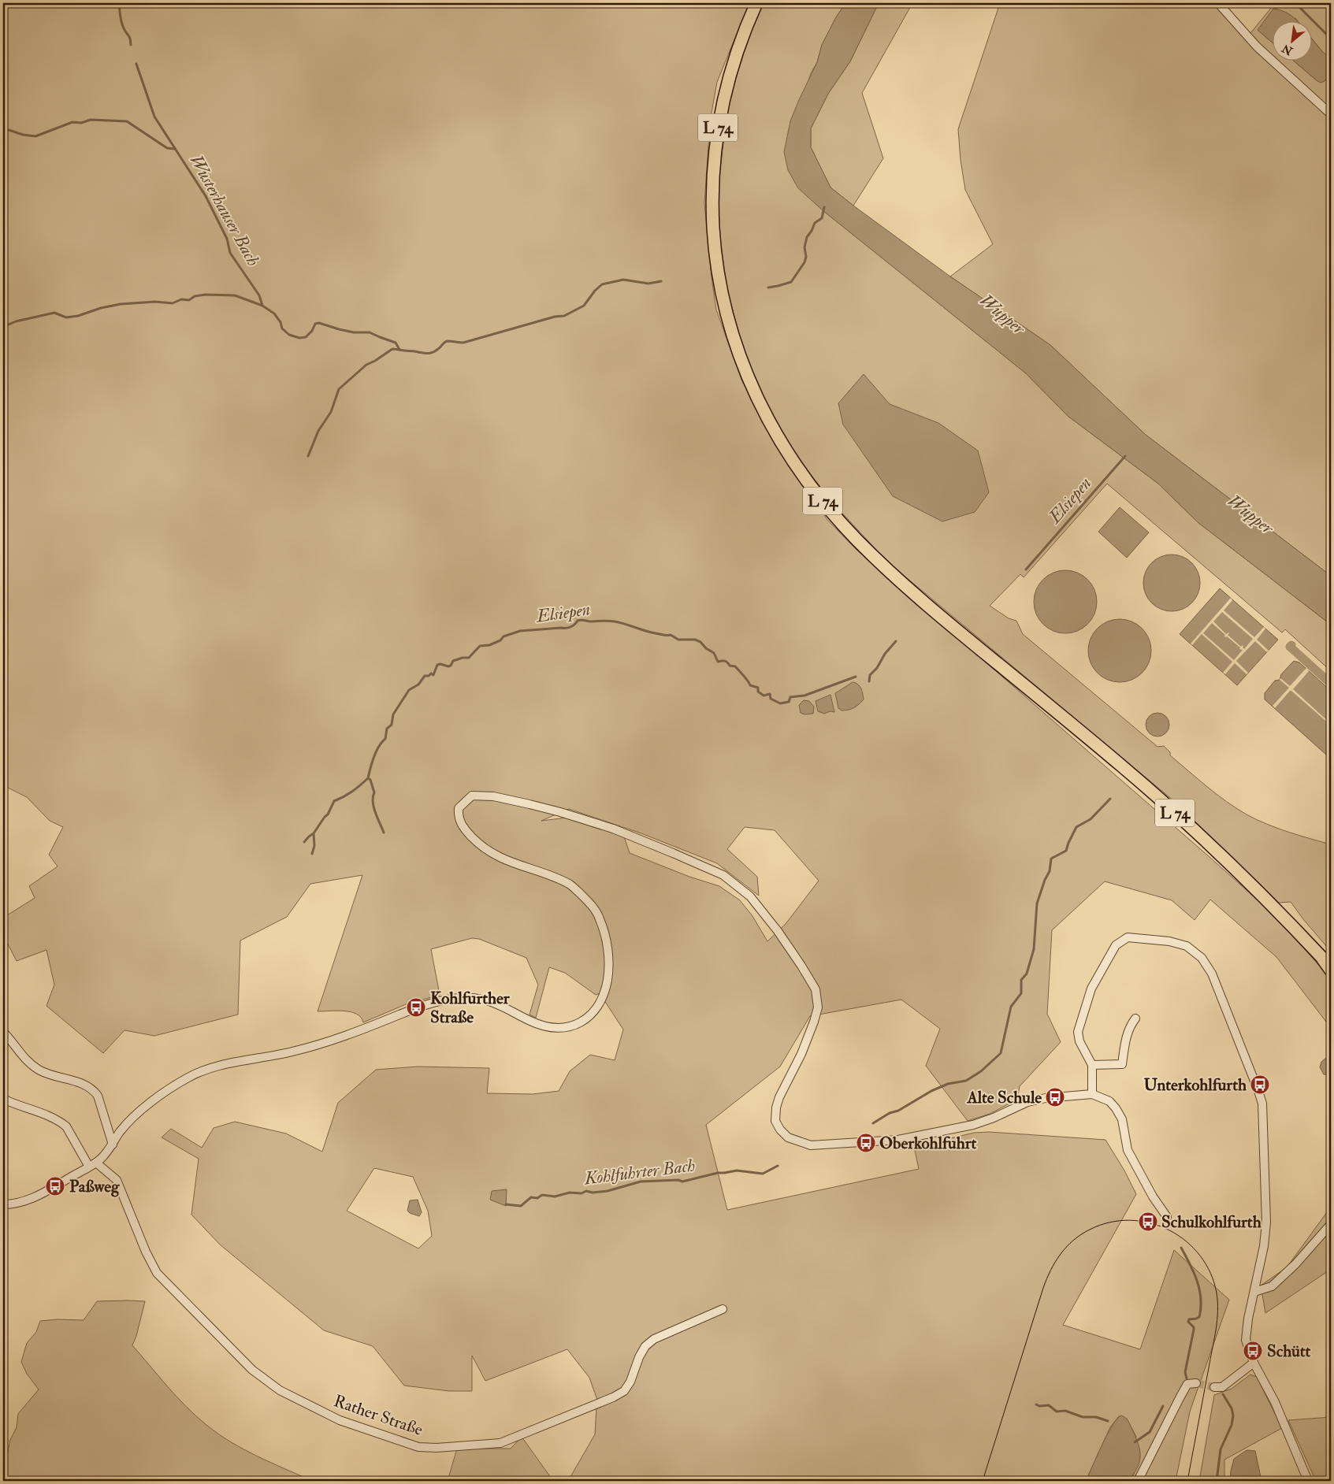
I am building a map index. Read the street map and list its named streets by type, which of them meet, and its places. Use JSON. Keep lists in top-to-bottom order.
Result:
{
  "streets": {
    "main road": ["L 74"],
    "street": ["Rather Straße"]
  },
  "water": [
    "Wusterhauser Bach",
    "Wupper",
    "Elsiepen",
    "Kohlfuhrter Bach"
  ],
  "places": {
    "bus stop": [
      "Kohlfurther Straße",
      "Unterkohlfurth",
      "Alte Schule",
      "Oberkohlfuhrt",
      "Paßweg",
      "Schulkohlfurth",
      "Schütt"
    ]
  },
  "north": "bottom left"
}
